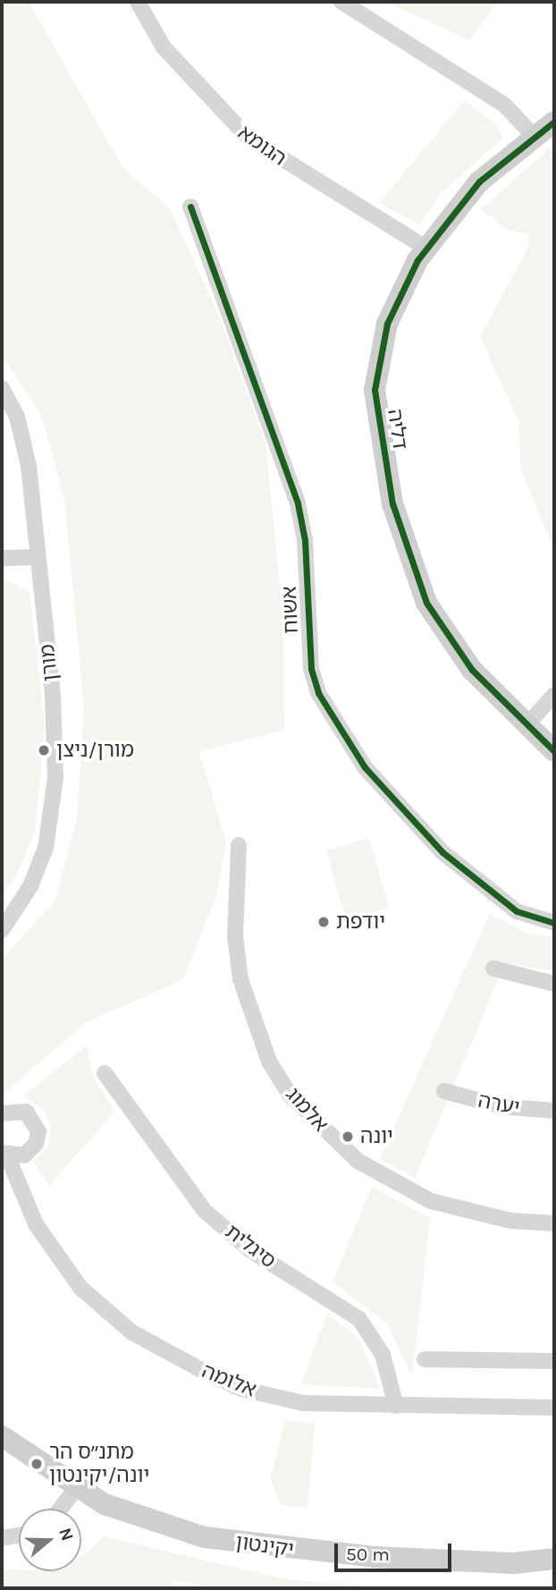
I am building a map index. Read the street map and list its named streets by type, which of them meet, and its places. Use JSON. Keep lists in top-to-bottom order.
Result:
{
  "streets": {
    "street": [
      "הגומא",
      "דליה",
      "אשוח",
      "מורן",
      "יערה",
      "אלמוג",
      "סיגלית",
      "אלומה",
      "יקינטון"
    ]
  },
  "crossings": [
    ["הגומא", "דליה"],
    ["סיגלית", "אלומה"]
  ],
  "places": [
    "מורן/ניצן",
    "יודפת",
    "יונה",
    "מתנ״ס הר יונה/יקינטון"
  ],
  "scale_bar": "50 m",
  "north": "right"
}
